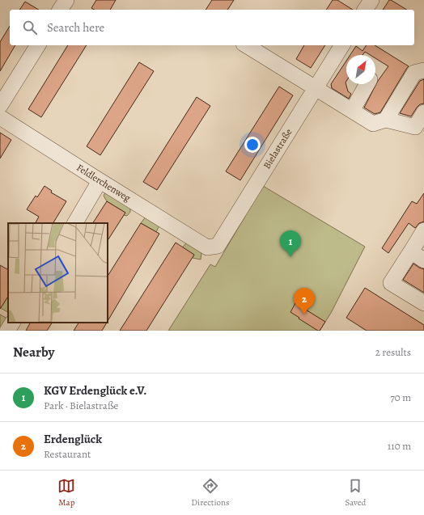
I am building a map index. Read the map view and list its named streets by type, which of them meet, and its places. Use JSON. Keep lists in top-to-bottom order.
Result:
{
  "streets": {
    "street": ["Bielastraße", "Feldlerchenweg"]
  },
  "crossings": [
    ["Bielastraße", "Feldlerchenweg"]
  ],
  "north": "top right",
  "page": {
    "search": "Search here",
    "pins": ["1", "2"],
    "heading": ["Nearby", "2 results"],
    "list": [
      {
        "mark": "1",
        "name": "KGV Erdenglück e.V.",
        "note": "Park · Bielastraße",
        "value": "70 m"
      },
      {
        "mark": "2",
        "name": "Erdenglück",
        "note": "Restaurant",
        "value": "110 m"
      }
    ],
    "nav": ["Map", "Directions", "Saved"]
  }
}
